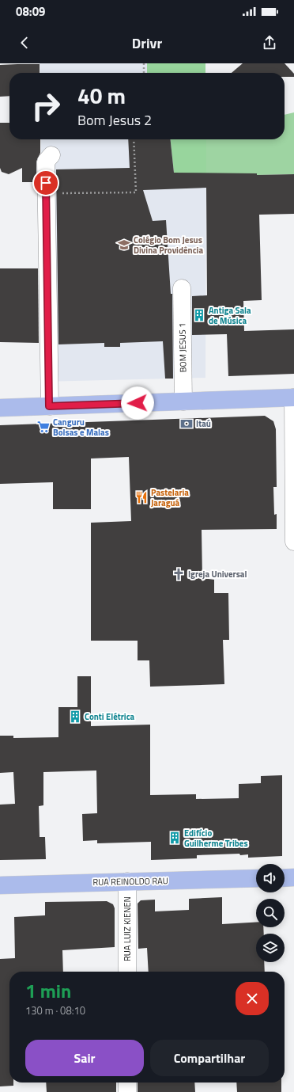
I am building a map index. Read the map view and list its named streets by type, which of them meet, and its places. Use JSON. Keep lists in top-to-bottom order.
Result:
{
  "streets": {
    "main road": ["RUA REINOLDO RAU"],
    "street": ["BOM JESUS 1", "RUA LUIZ KIENEN"]
  },
  "crossings": [
    ["RUA REINOLDO RAU", "RUA LUIZ KIENEN"]
  ],
  "places": {
    "school or university": ["Colégio Bom Jesus Divina Providência"],
    "building": ["Antiga Sala de Música", "Conti Elétrica", "Edifício Guilherme Tribes"],
    "bank": ["Itaú"],
    "supermarket": ["Canguru Bolsas e Malas"],
    "restaurant": ["Pastelaria Jaraguá"],
    "church": ["Igreja Universal"]
  },
  "page": {
    "status": "08:09",
    "header": "Drivr",
    "turn": ["40 m", "Bom Jesus 2"],
    "heading": ["1 min", "130 m · 08:10"],
    "buttons": ["Sair", "Compartilhar"]
  }
}
